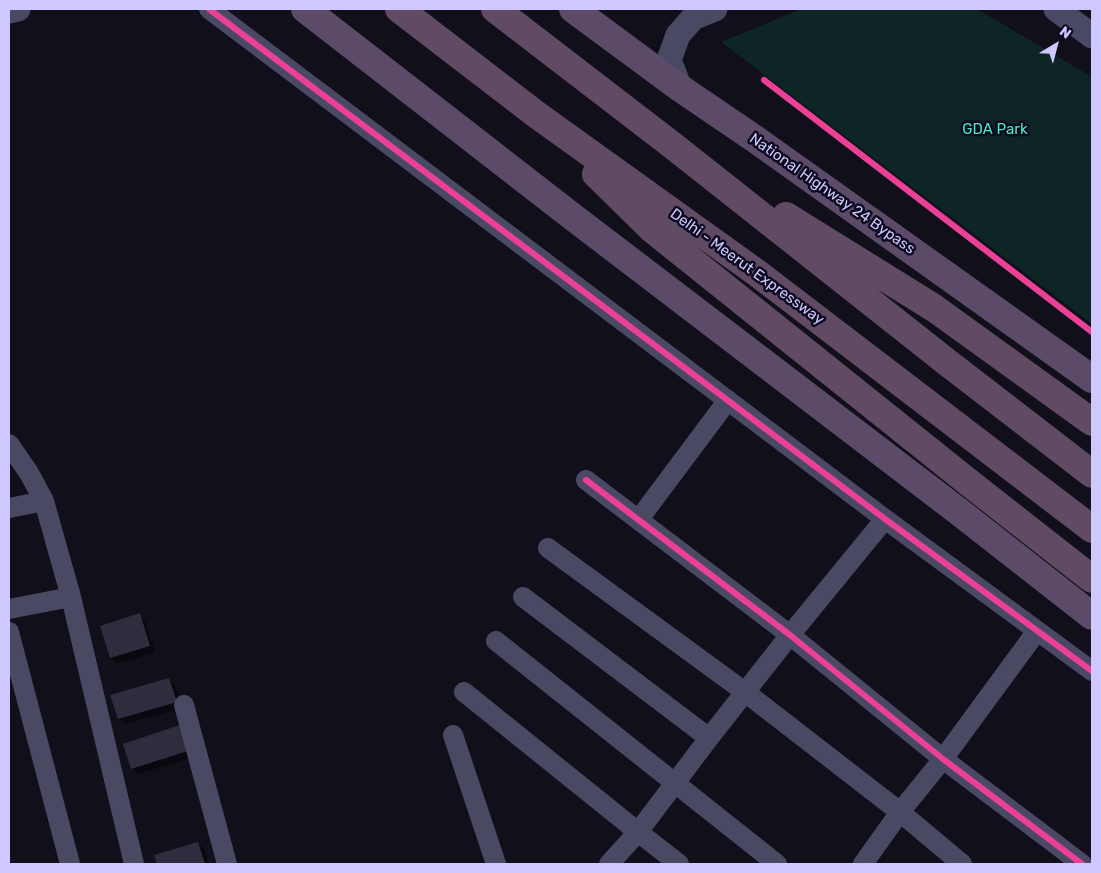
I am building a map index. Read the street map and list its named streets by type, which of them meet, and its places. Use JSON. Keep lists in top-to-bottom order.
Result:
{
  "streets": {
    "highway": ["National Highway 24 Bypass", "Delhi - Meerut Expressway"]
  },
  "parks": ["GDA Park"],
  "north": "top right"
}
